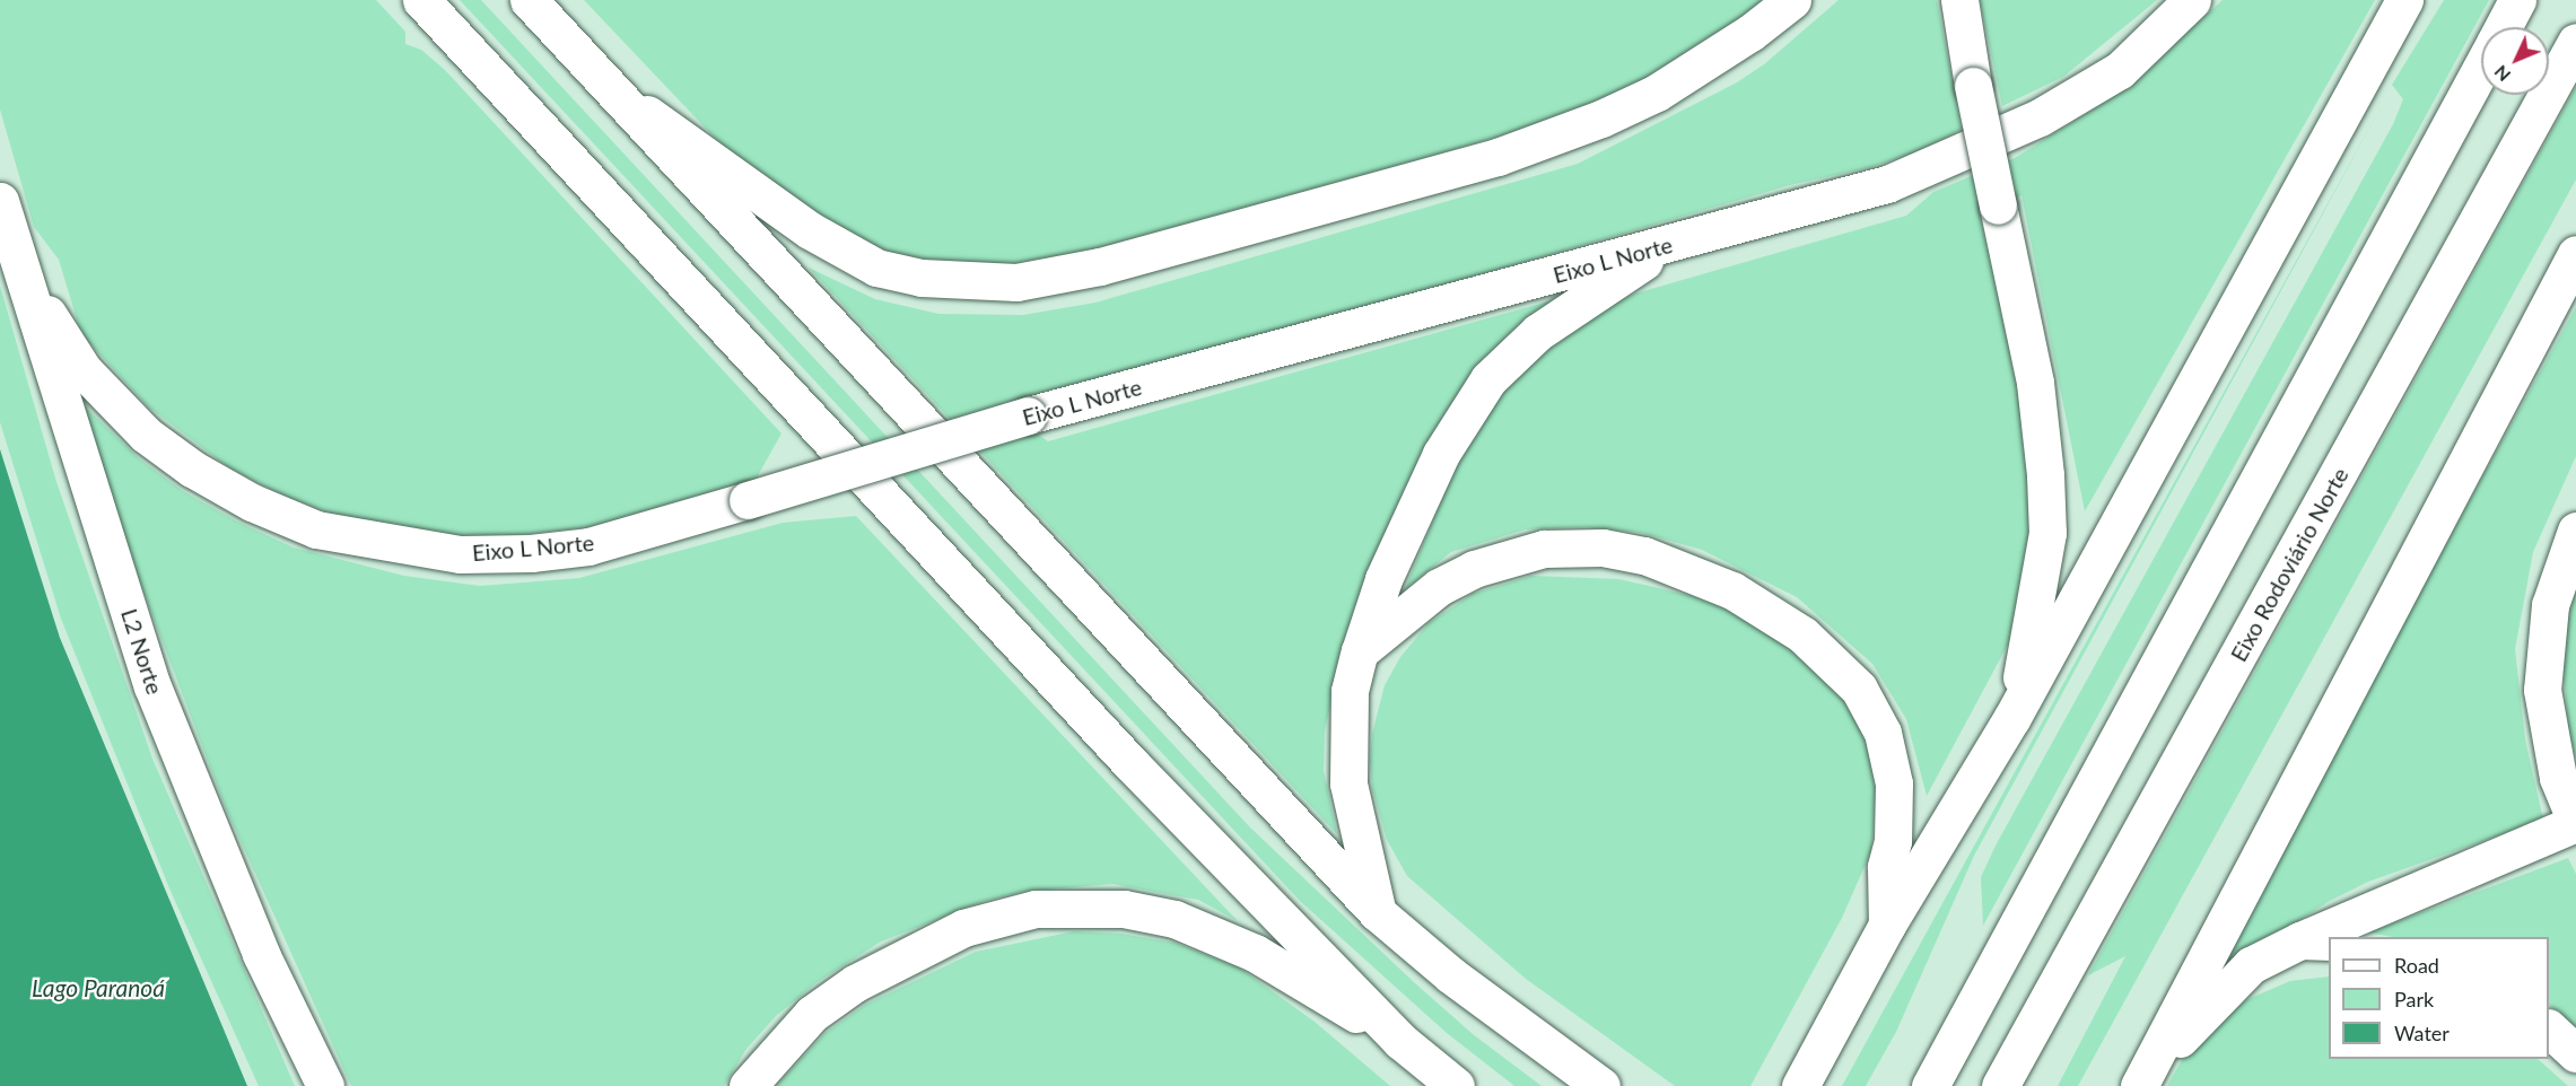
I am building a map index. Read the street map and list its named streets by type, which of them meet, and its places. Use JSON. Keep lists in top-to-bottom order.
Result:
{
  "streets": {
    "main road": ["Eixo L Norte", "Eixo Rodoviário Norte", "L2 Norte"]
  },
  "crossings": [
    ["Eixo L Norte", "L2 Norte"]
  ],
  "water": ["Lago Paranoá"],
  "legend": ["Road", "Park", "Water"],
  "north": "bottom left"
}
